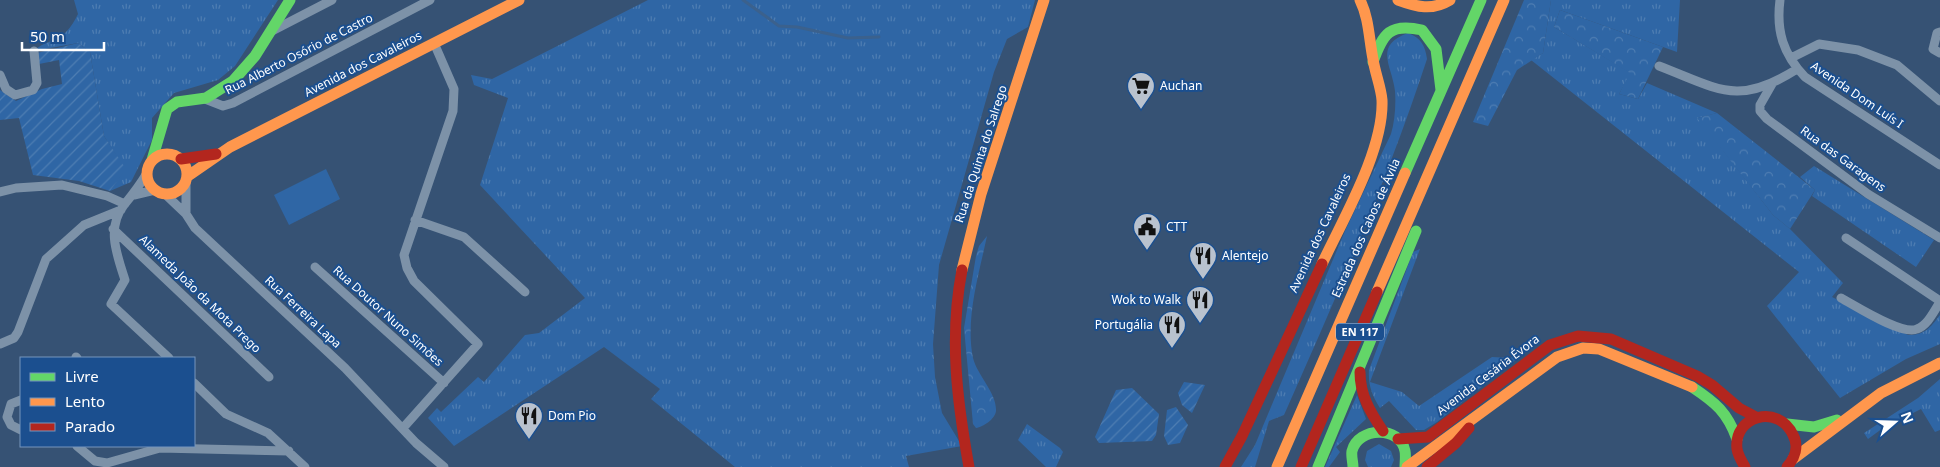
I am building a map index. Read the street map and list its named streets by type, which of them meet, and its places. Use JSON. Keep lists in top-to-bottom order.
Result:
{
  "streets": {
    "main road": [
      "Avenida dos Cavaleiros",
      "Rua da Quinta do Salrego",
      "Estrada dos Cabos de Ávila",
      "EN 117",
      "Avenida Cesária Évora"
    ],
    "street": [
      "Rua Alberto Osório de Castro",
      "Avenida Dom Luís I",
      "Rua das Garagens",
      "Alameda João da Mota Prego",
      "Rua Ferreira Lapa",
      "Rua Doutor Nuno Simões"
    ]
  },
  "crossings": [
    ["Avenida dos Cavaleiros", "Rua Ferreira Lapa"],
    ["Avenida Dom Luís I", "Rua das Garagens"]
  ],
  "places": {
    "supermarket": ["Auchan"],
    "public building": ["CTT"],
    "restaurant": [
      "Alentejo",
      "Wok to Walk",
      "Portugália",
      "Dom Pio"
    ]
  },
  "legend": ["Livre", "Lento", "Parado"],
  "scale_bar": "50 m",
  "north": "right"
}
